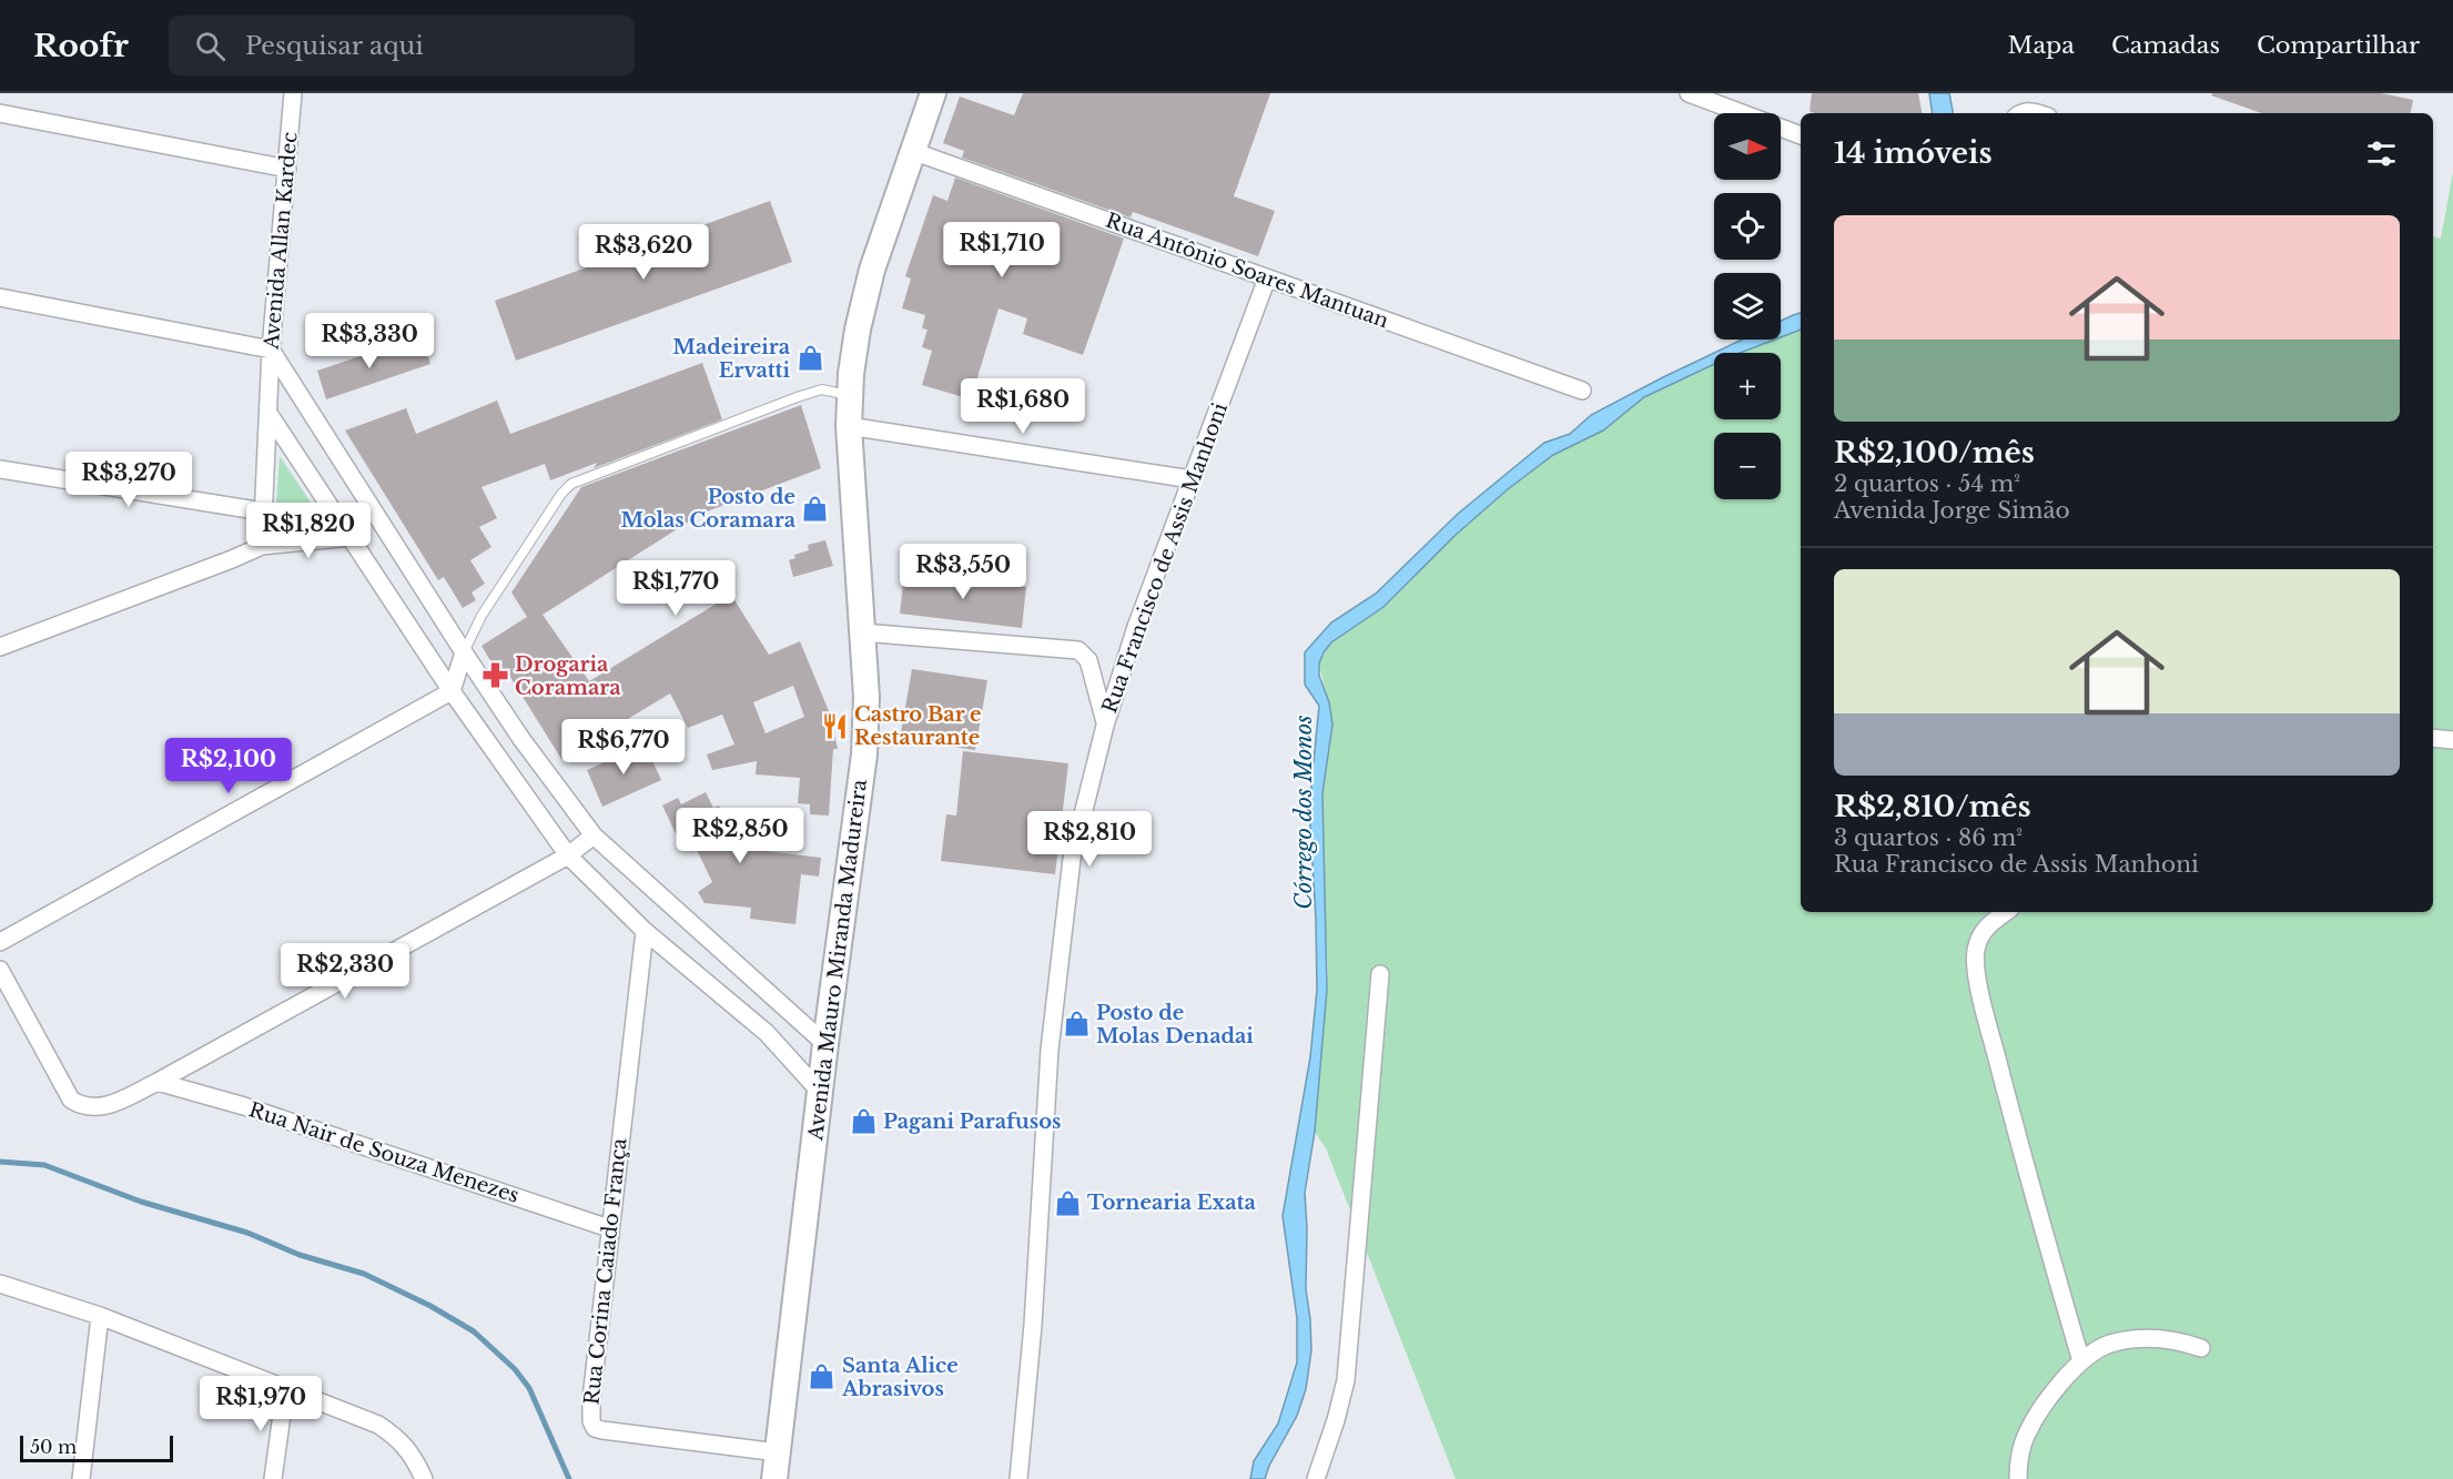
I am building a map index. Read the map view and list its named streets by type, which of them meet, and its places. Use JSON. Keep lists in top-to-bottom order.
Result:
{
  "streets": {
    "main road": ["Avenida Mauro Miranda Madureira"],
    "street": [
      "Avenida Allan Kardec",
      "Rua Antônio Soares Mantuan",
      "Rua Francisco de Assis Manhoni",
      "Rua Nair de Souza Menezes",
      "Rua Corina Caiado França"
    ]
  },
  "crossings": [
    ["Rua Antônio Soares Mantuan", "Rua Francisco de Assis Manhoni"],
    ["Rua Antônio Soares Mantuan", "Avenida Mauro Miranda Madureira"],
    ["Avenida Mauro Miranda Madureira", "Rua Corina Caiado França"],
    ["Rua Nair de Souza Menezes", "Rua Corina Caiado França"]
  ],
  "water": ["Córrego dos Monos"],
  "places": {
    "shop": [
      "Madeireira Ervatti",
      "Posto de Molas Coramara",
      "Posto de Molas Denadai",
      "Pagani Parafusos",
      "Tornearia Exata",
      "Santa Alice Abrasivos"
    ],
    "pharmacy": ["Drogaria Coramara"],
    "restaurant": ["Castro Bar e Restaurante"]
  },
  "scale_bar": "50 m",
  "north": "right",
  "page": {
    "header": "Roofr",
    "search": "Pesquisar aqui",
    "nav": ["Mapa", "Camadas", "Compartilhar"],
    "map_buttons": ["+", "−"],
    "heading": "14 imóveis",
    "list": [
      {
        "name": "R$2,100/mês",
        "note": "2 quartos · 54 m² · Avenida Jorge Simão"
      },
      {
        "name": "R$2,810/mês",
        "note": "3 quartos · 86 m² · Rua Francisco de Assis Manhoni"
      }
    ],
    "price": [
      "R$1,710",
      "R$3,620",
      "R$3,330",
      "R$1,680",
      "R$3,270",
      "R$1,820",
      "R$3,550",
      "R$1,770",
      "R$6,770",
      "R$2,100",
      "R$2,850",
      "R$2,810",
      "R$2,330",
      "R$1,970"
    ],
    "scale": "50 m"
  }
}
